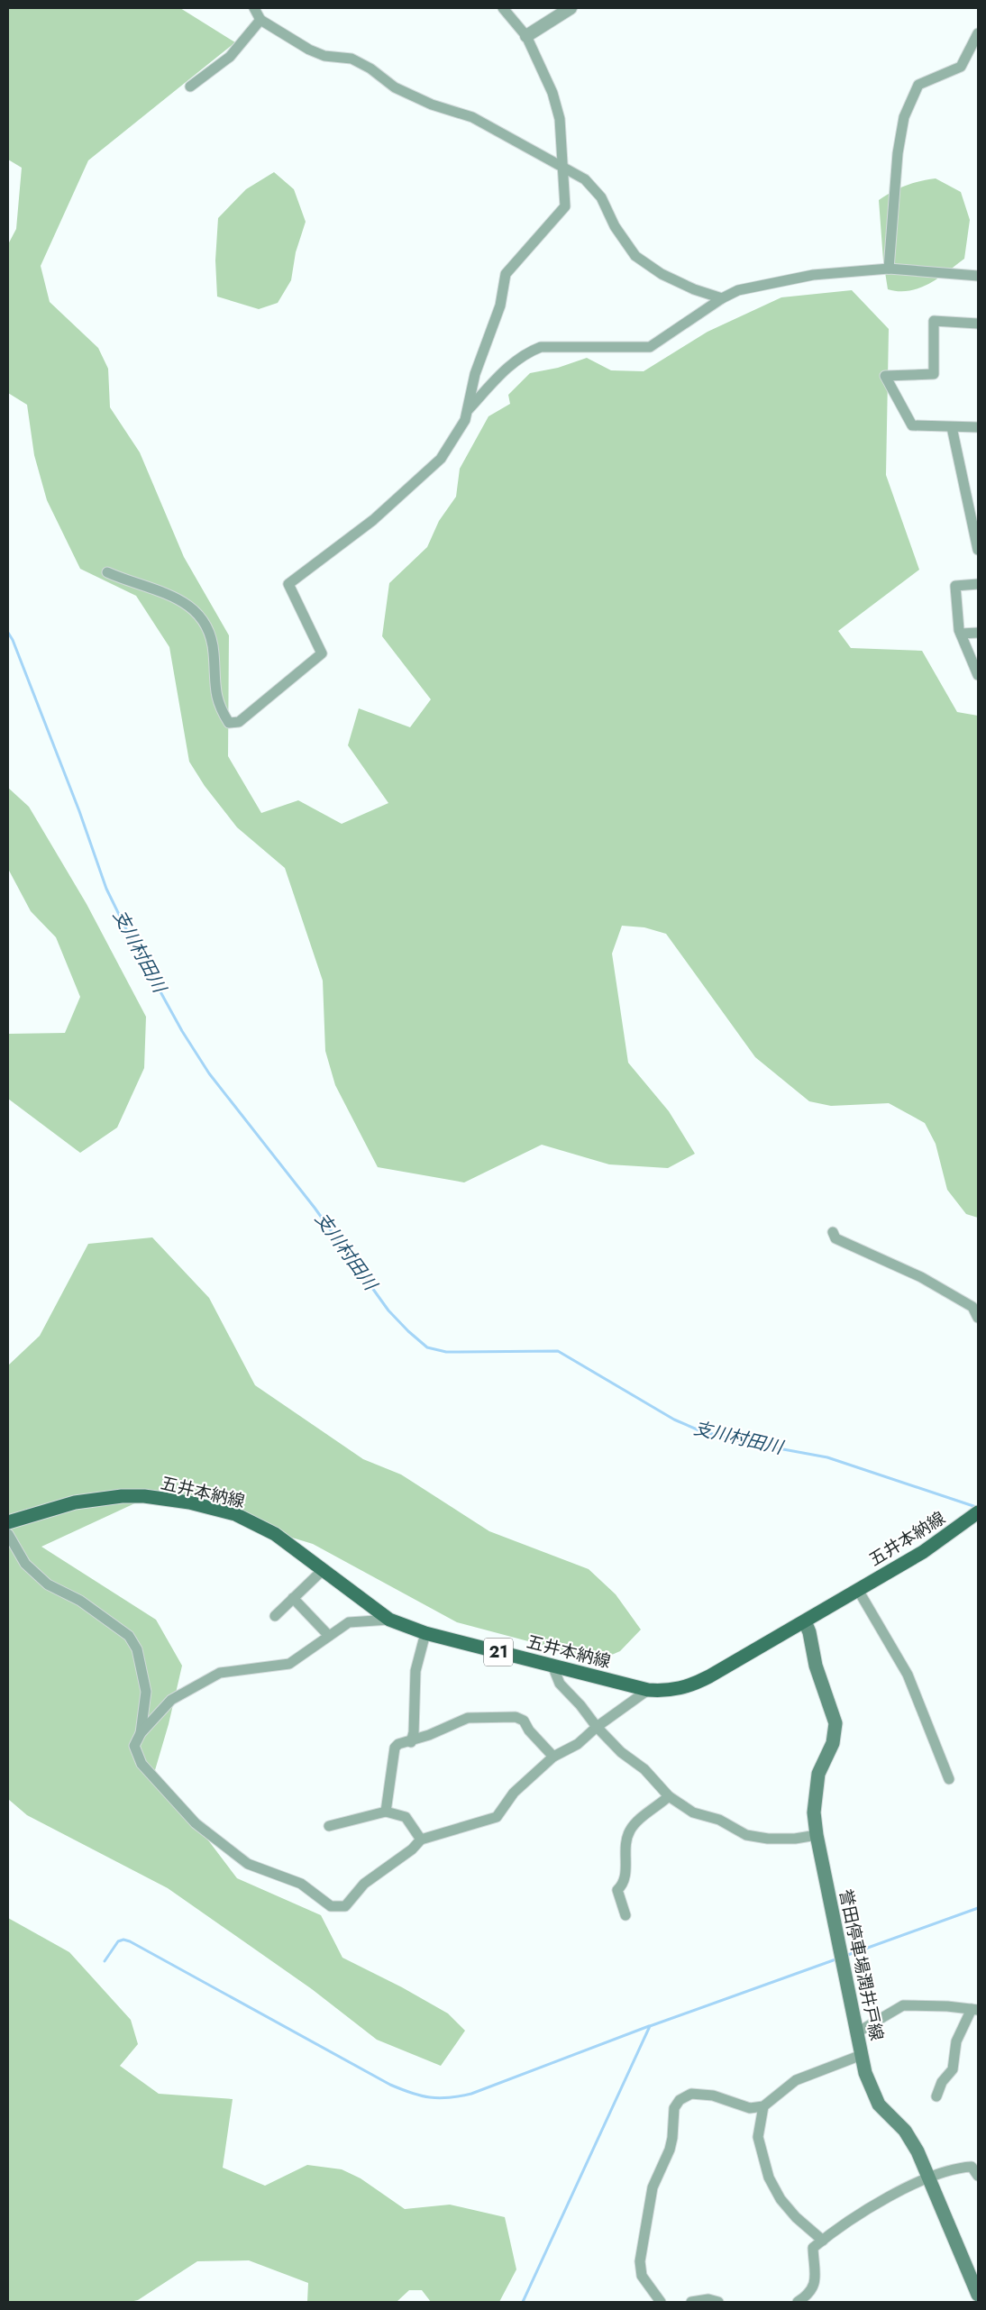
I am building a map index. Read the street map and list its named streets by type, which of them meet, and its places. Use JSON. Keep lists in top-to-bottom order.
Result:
{
  "streets": {
    "main road": ["五井本納線", "21", "誉田停車場潤井戸線"]
  },
  "crossings": [
    ["五井本納線", "誉田停車場潤井戸線"]
  ],
  "water": ["支川村田川"]
}
